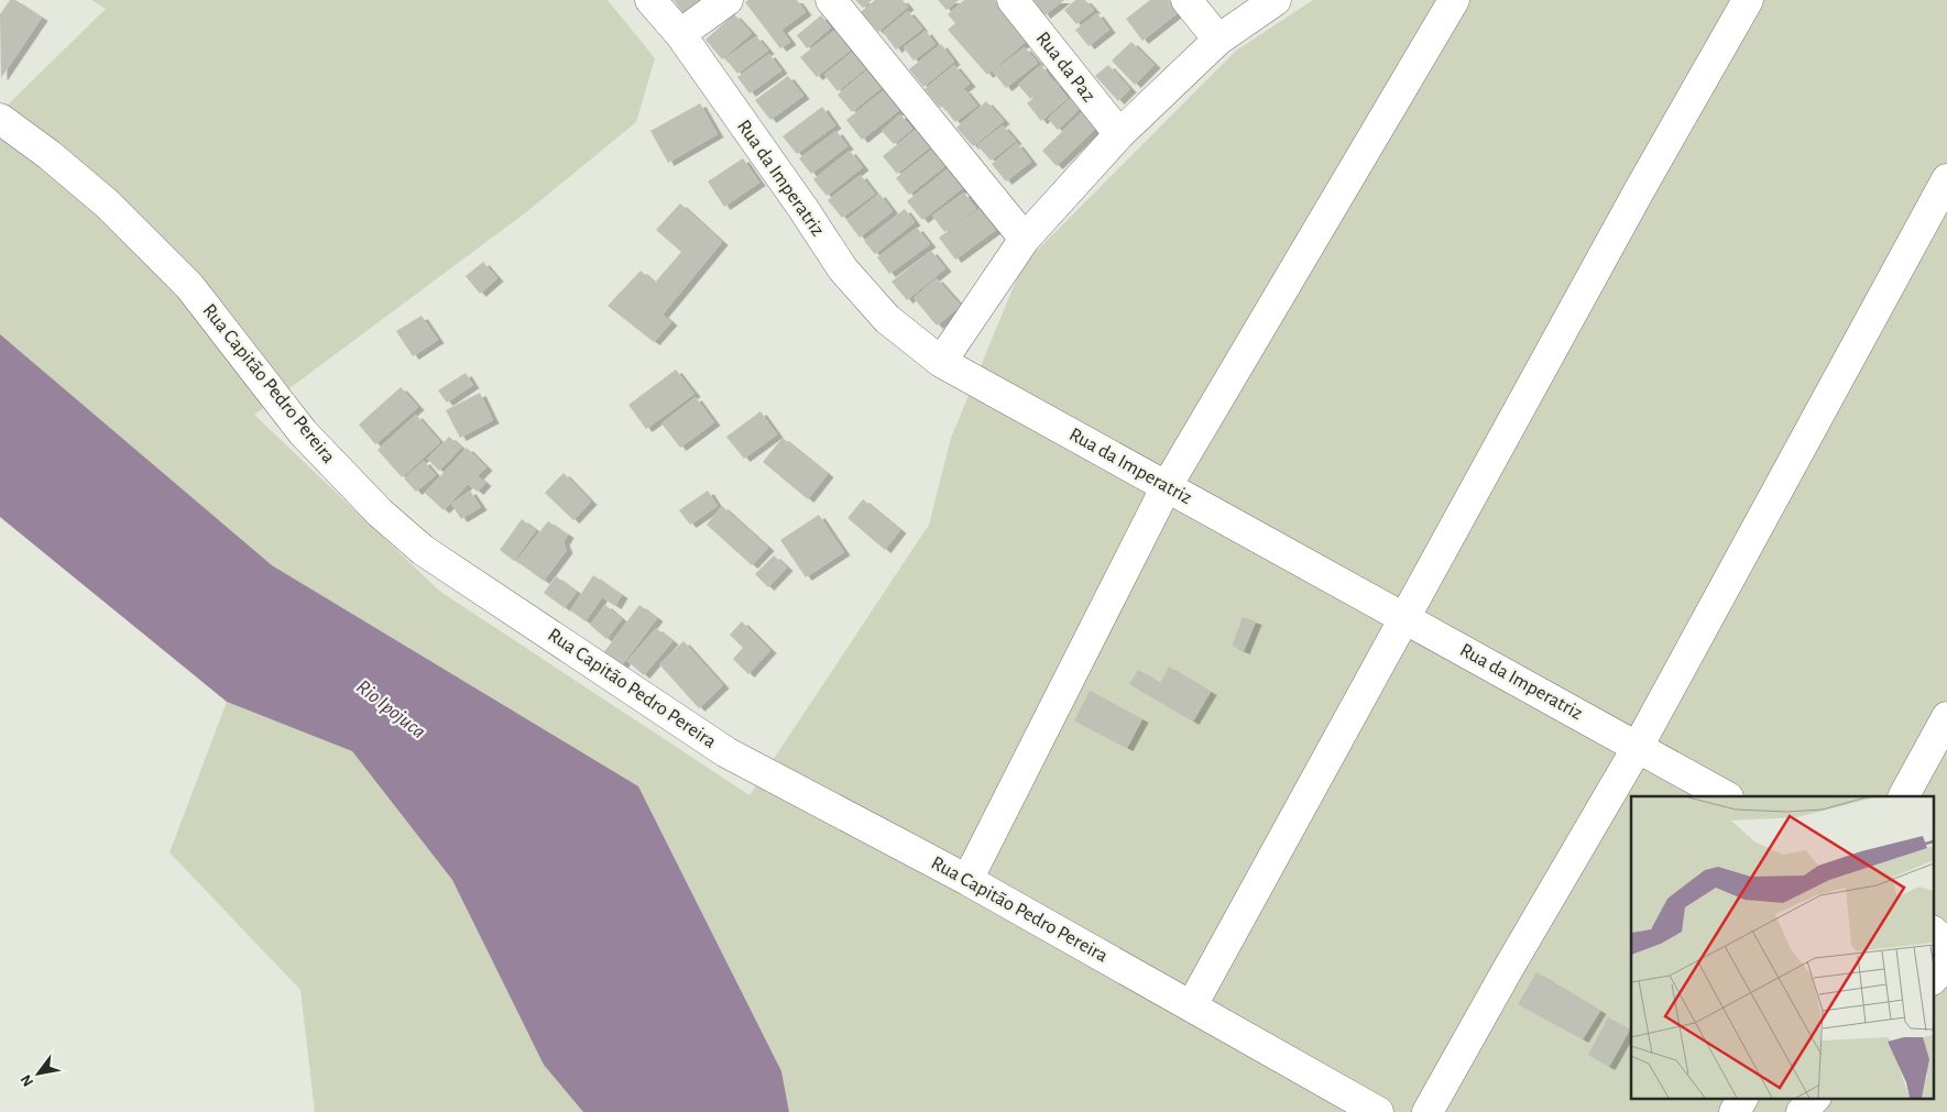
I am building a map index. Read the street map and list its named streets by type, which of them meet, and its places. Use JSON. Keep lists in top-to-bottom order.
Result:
{
  "streets": {
    "street": ["Rua da Paz", "Rua da Imperatriz", "Rua Capitão Pedro Pereira"]
  },
  "water": ["Rio Ipojuca"],
  "north": "bottom left"
}
